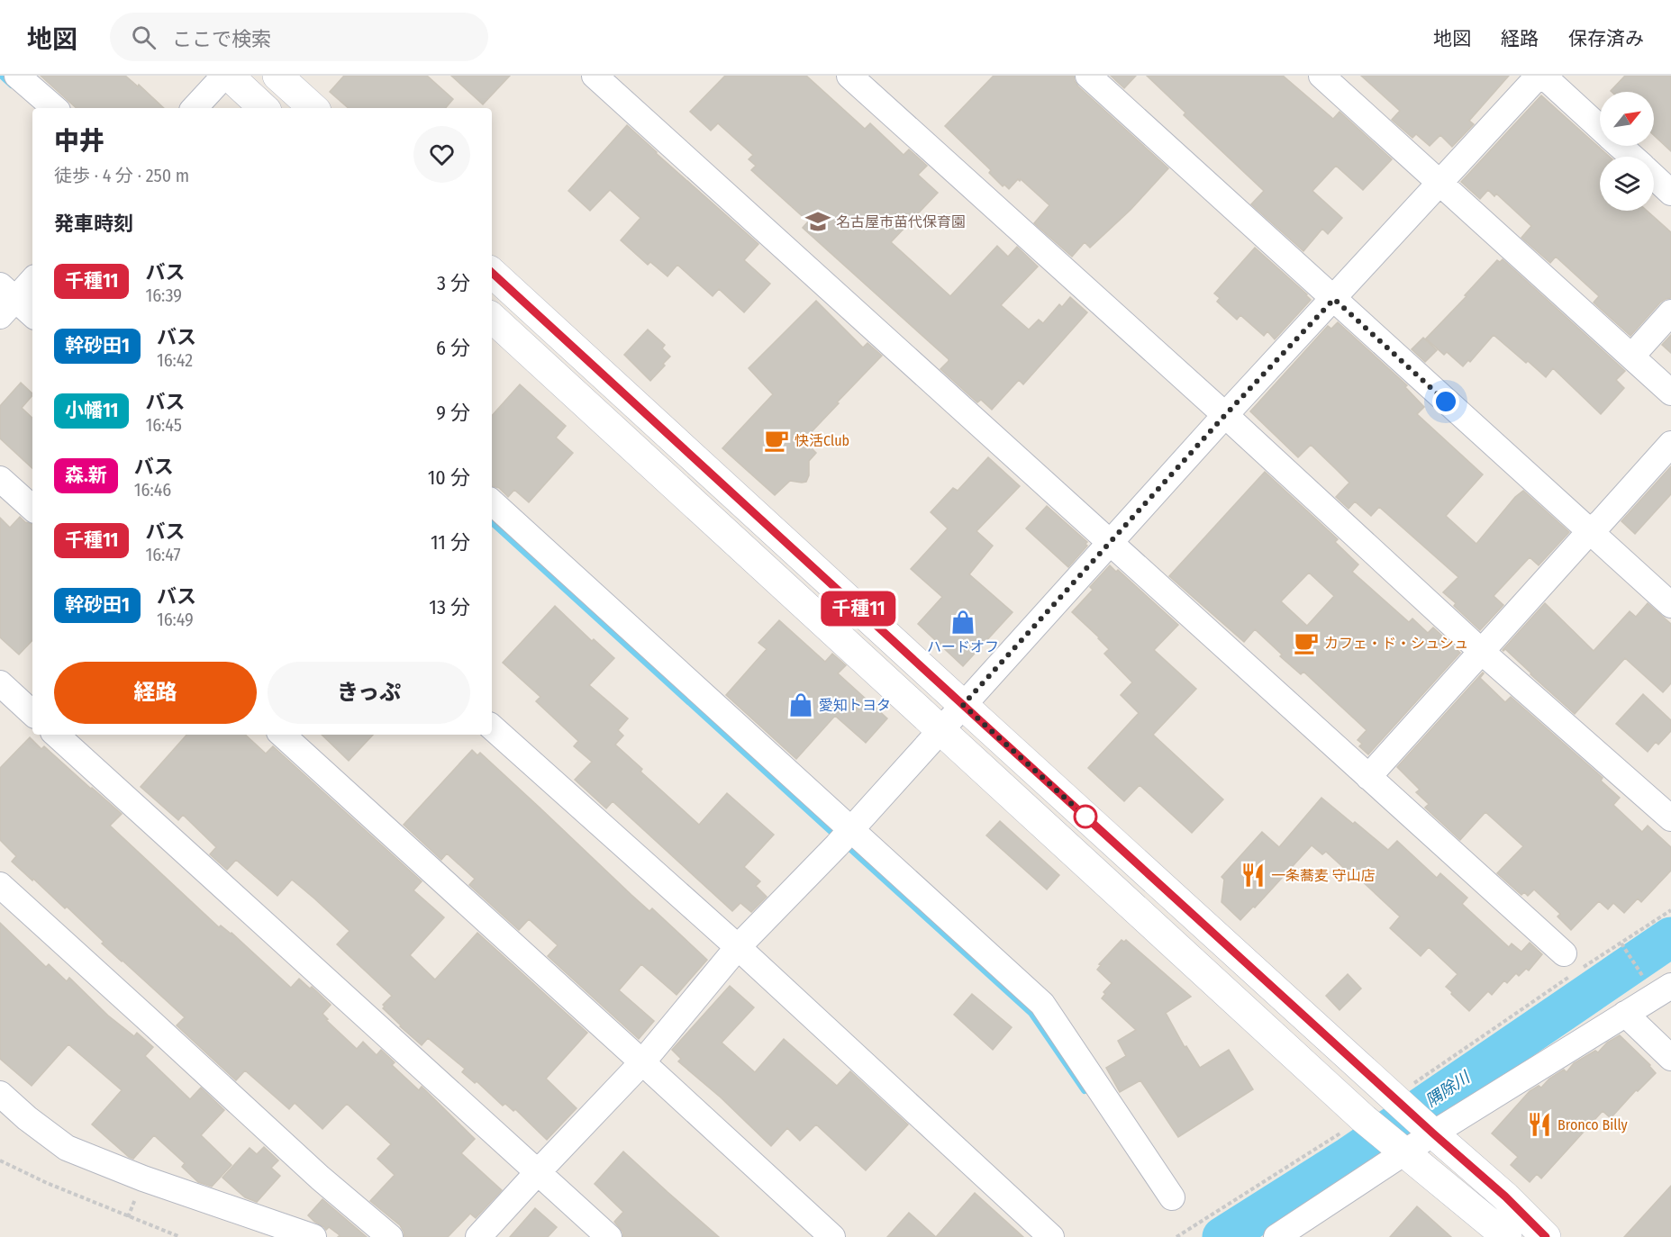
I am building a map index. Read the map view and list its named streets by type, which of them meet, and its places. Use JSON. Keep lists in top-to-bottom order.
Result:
{
  "water": ["隅除川"],
  "places": {
    "school or university": ["名古屋市苗代保育園"],
    "cafe": ["快活Club", "カフェ・ド・シュシュ"],
    "shop": ["ハードオフ", "愛知トヨタ"],
    "restaurant": ["一条蕎麦 守山店", "Bronco Billy"]
  },
  "lines": ["bus line 千種11"],
  "north": "top right",
  "page": {
    "header": "地図",
    "search": "ここで検索",
    "nav": ["地図", "経路", "保存済み"],
    "on_map": "千種11",
    "heading": [
      ["中井", "徒歩 · 4 分 · 250 m"],
      "発車時刻"
    ],
    "list": [
      {
        "mark": "千種11",
        "name": "バス",
        "note": "16:39",
        "value": "3 分"
      },
      {
        "mark": "幹砂田1",
        "name": "バス",
        "note": "16:42",
        "value": "6 分"
      },
      {
        "mark": "小幡11",
        "name": "バス",
        "note": "16:45",
        "value": "9 分"
      },
      {
        "mark": "森.新",
        "name": "バス",
        "note": "16:46",
        "value": "10 分"
      },
      {
        "mark": "千種11",
        "name": "バス",
        "note": "16:47",
        "value": "11 分"
      },
      {
        "mark": "幹砂田1",
        "name": "バス",
        "note": "16:49",
        "value": "13 分"
      }
    ],
    "buttons": ["経路", "きっぷ"]
  }
}
